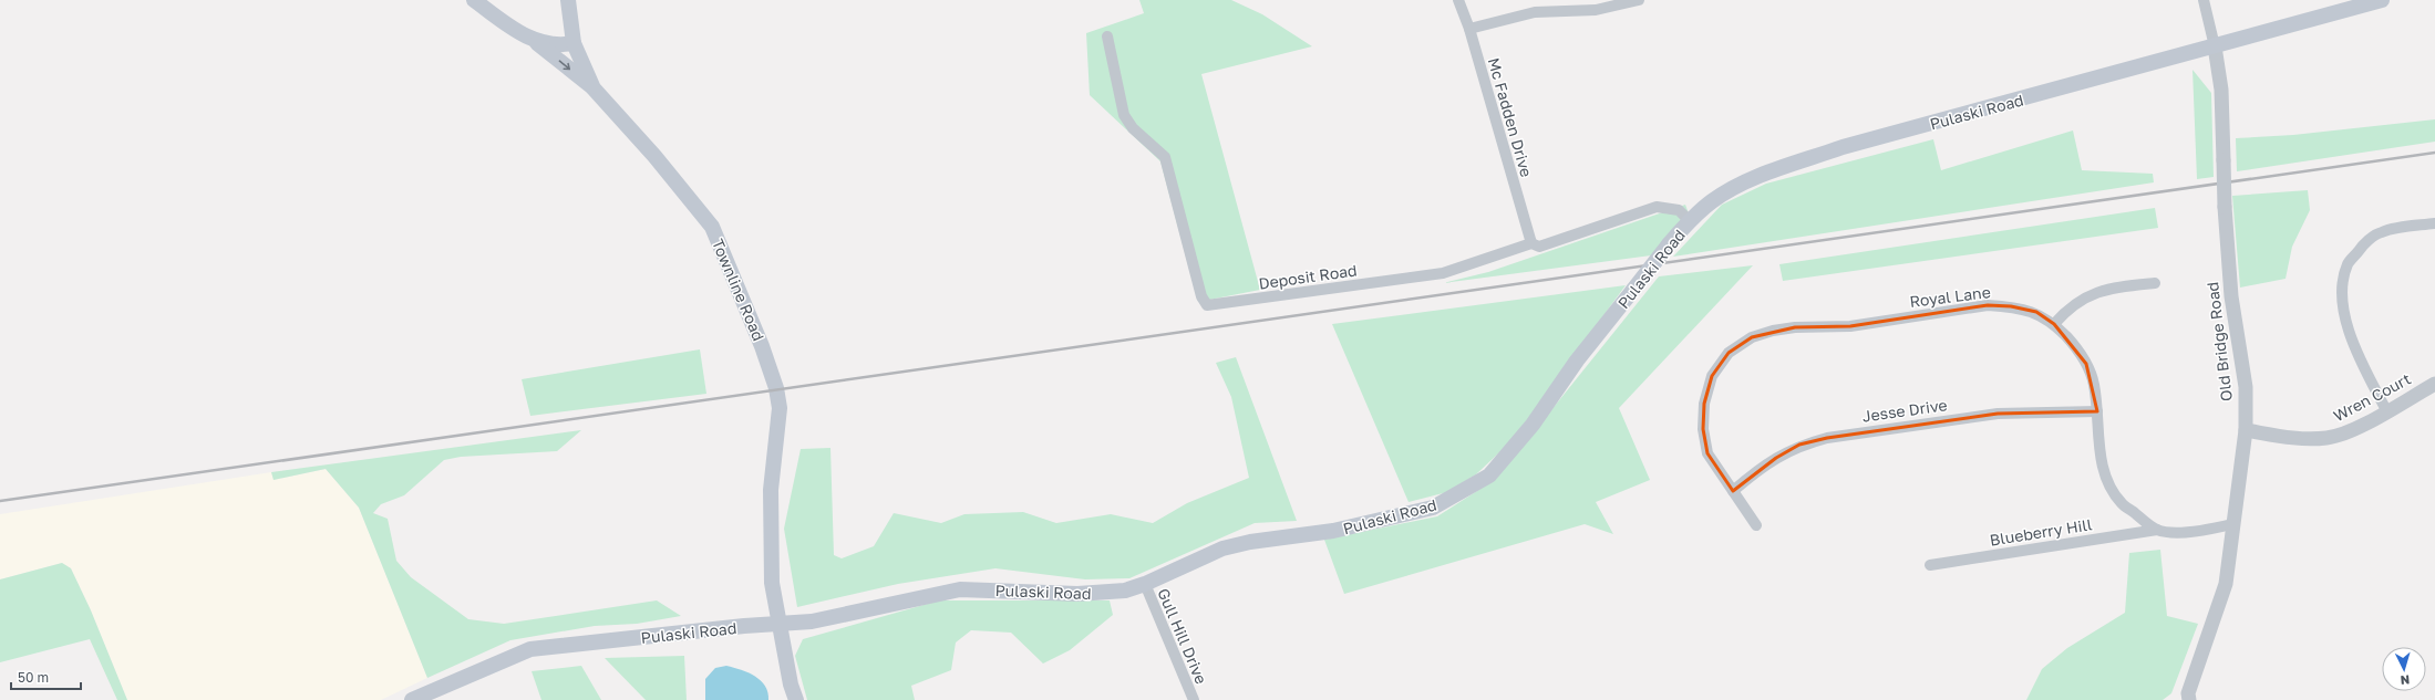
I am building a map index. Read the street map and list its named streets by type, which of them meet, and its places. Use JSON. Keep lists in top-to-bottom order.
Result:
{
  "streets": {
    "main road": ["Pulaski Road", "Townline Road"],
    "street": [
      "Mc Fadden Drive",
      "Deposit Road",
      "Royal Lane",
      "Old Bridge Road",
      "Wren Court",
      "Jesse Drive",
      "Blueberry Hill",
      "Gull Hill Drive"
    ]
  },
  "crossings": [
    ["Pulaski Road", "Deposit Road"],
    ["Pulaski Road", "Townline Road"],
    ["Pulaski Road", "Old Bridge Road"],
    ["Pulaski Road", "Gull Hill Drive"],
    ["Mc Fadden Drive", "Deposit Road"],
    ["Royal Lane", "Jesse Drive"],
    ["Royal Lane", "Blueberry Hill"],
    ["Old Bridge Road", "Wren Court"]
  ],
  "scale_bar": "50 m",
  "north": "bottom"
}
